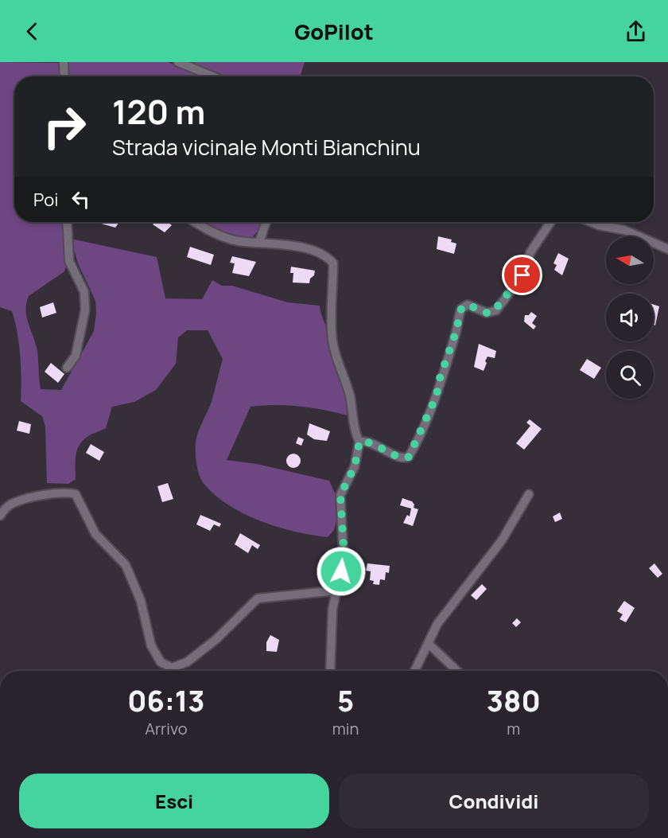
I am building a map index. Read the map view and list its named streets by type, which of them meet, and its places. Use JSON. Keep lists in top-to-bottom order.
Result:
{
  "north": "left",
  "page": {
    "header": "GoPilot",
    "turn": ["120 m", "Strada vicinale Monti Bianchinu"],
    "then": "Poi",
    "eta": [
      "06:13",
      "Arrivo",
      "5",
      "min",
      "380",
      "m"
    ],
    "buttons": ["Esci", "Condividi"]
  }
}
